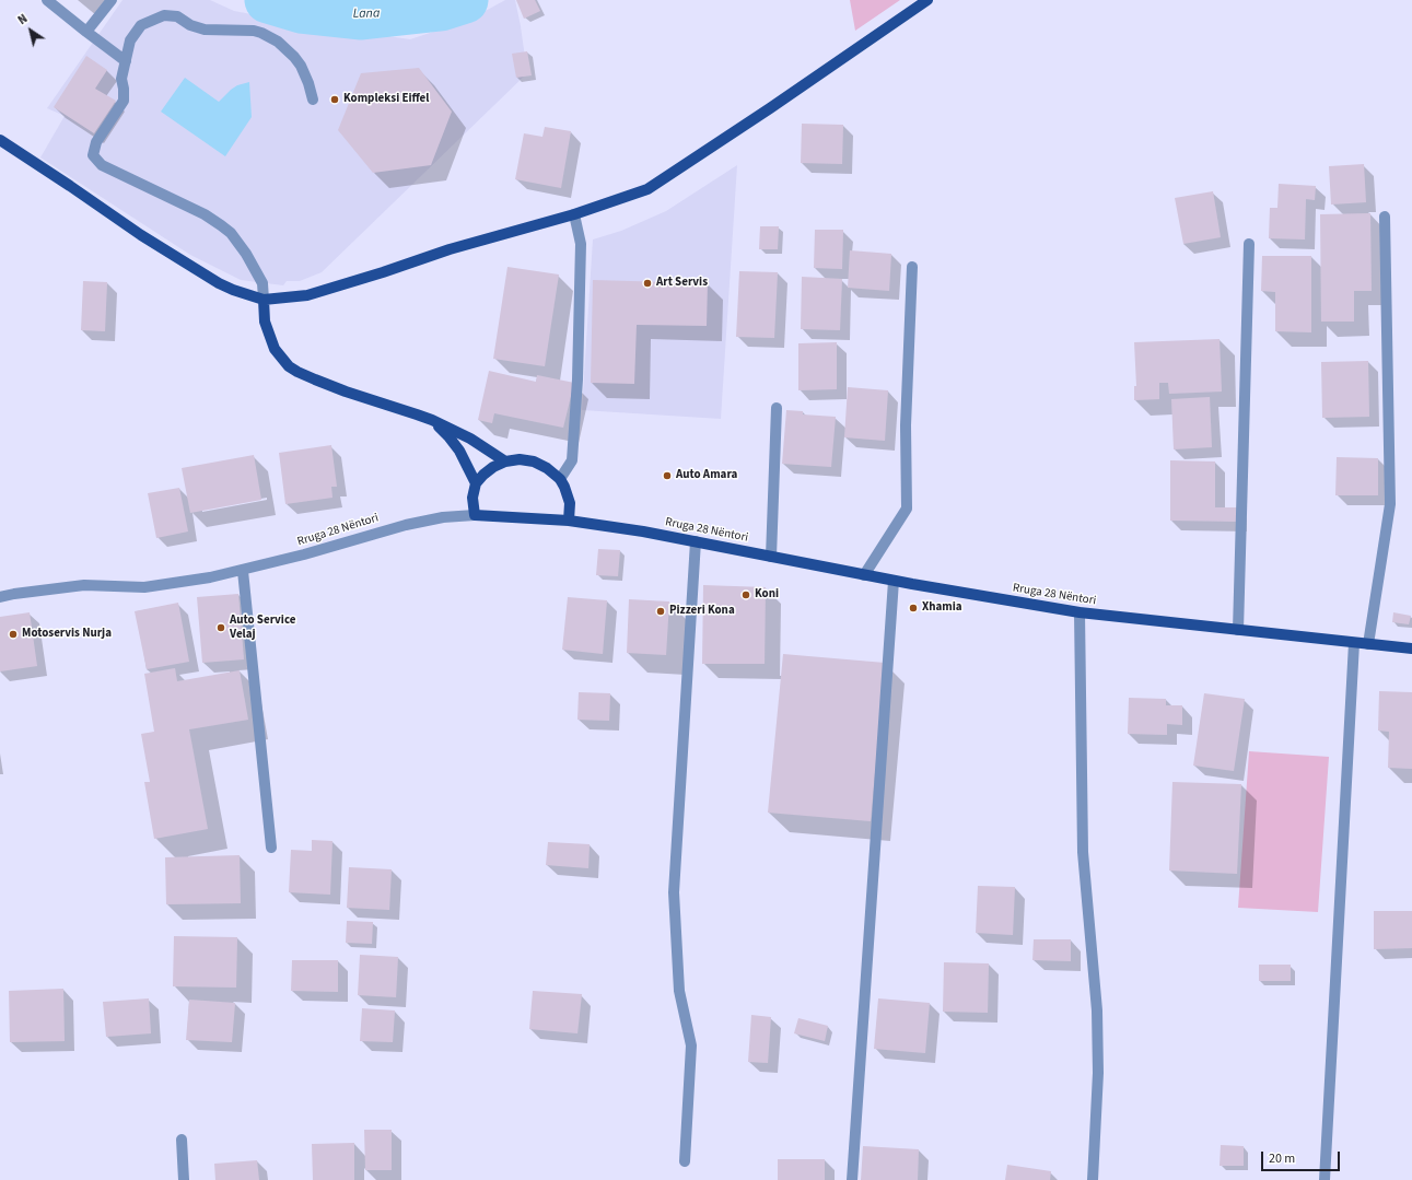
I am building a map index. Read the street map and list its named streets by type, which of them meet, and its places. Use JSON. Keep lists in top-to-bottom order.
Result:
{
  "streets": {
    "main road": ["Rruga 28 Nëntori"]
  },
  "water": ["Lana"],
  "places": [
    "Kompleksi Eiffel",
    "Art Servis",
    "Auto Amara",
    "Koni",
    "Xhamia",
    "Pizzeri Kona",
    "Auto Service Velaj",
    "Motoservis Nurja"
  ],
  "scale_bar": "20 m",
  "north": "top left"
}
